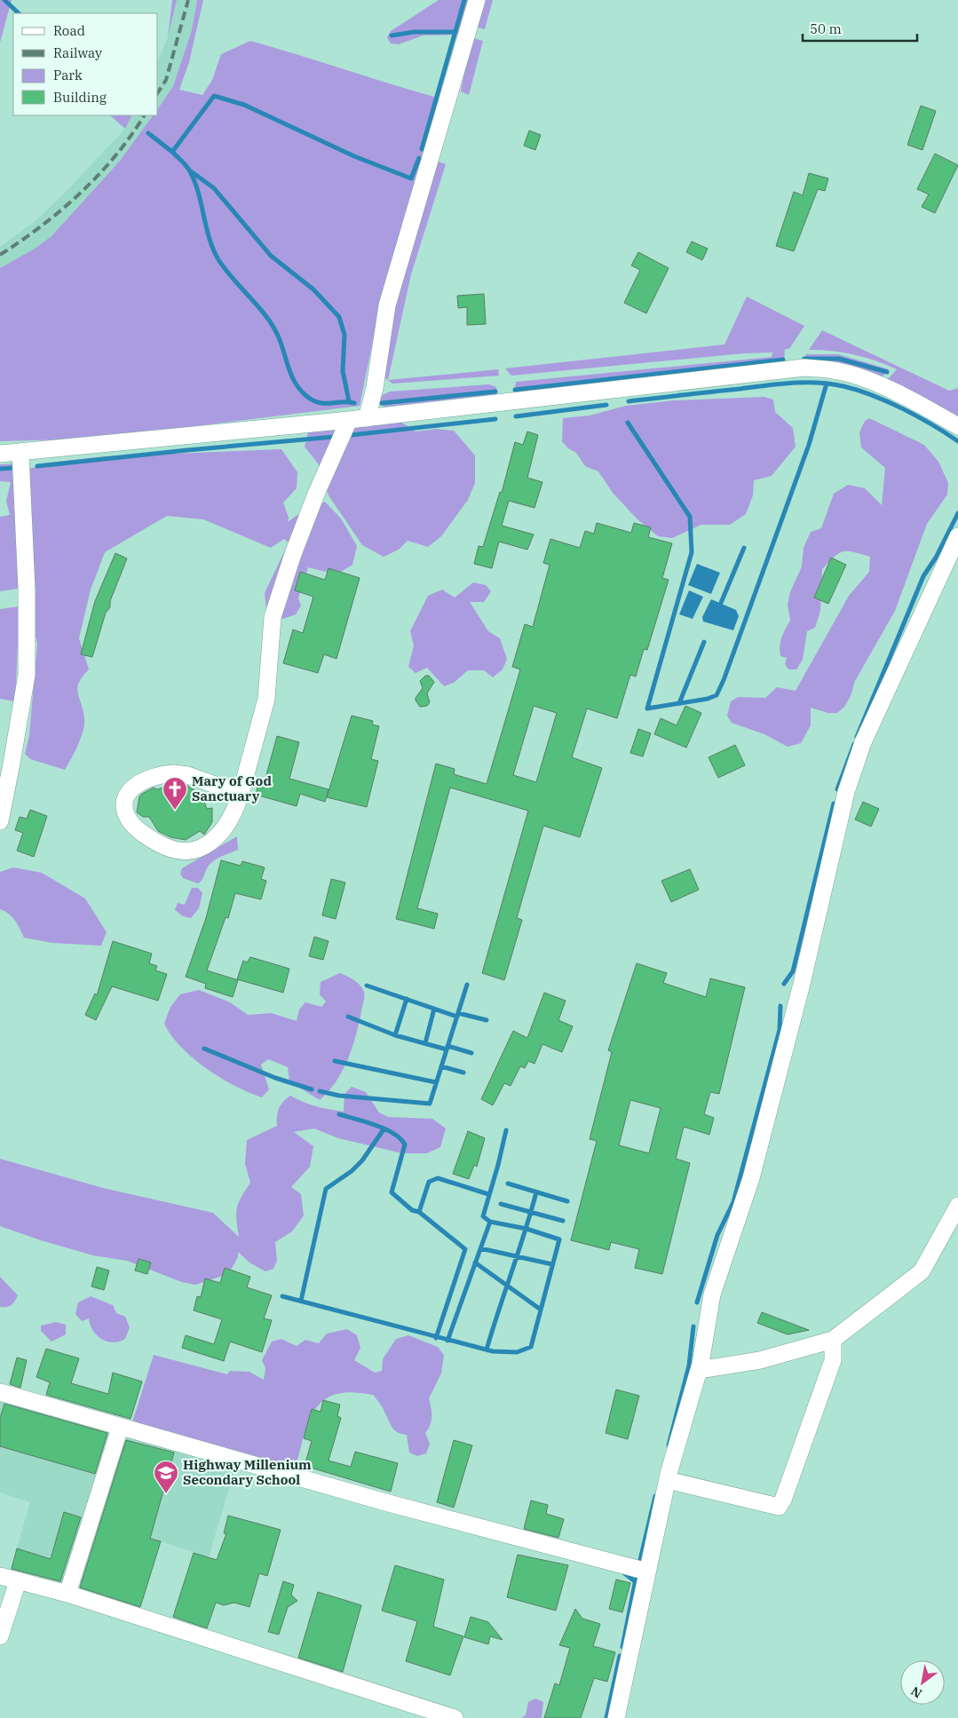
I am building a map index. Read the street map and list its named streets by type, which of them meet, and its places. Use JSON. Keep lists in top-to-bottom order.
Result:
{
  "places": {
    "church": ["Mary of God Sanctuary"],
    "school or university": ["Highway Millenium Secondary School"]
  },
  "legend": [
    "Road",
    "Railway",
    "Park",
    "Building"
  ],
  "scale_bar": "50 m",
  "north": "bottom left"
}
